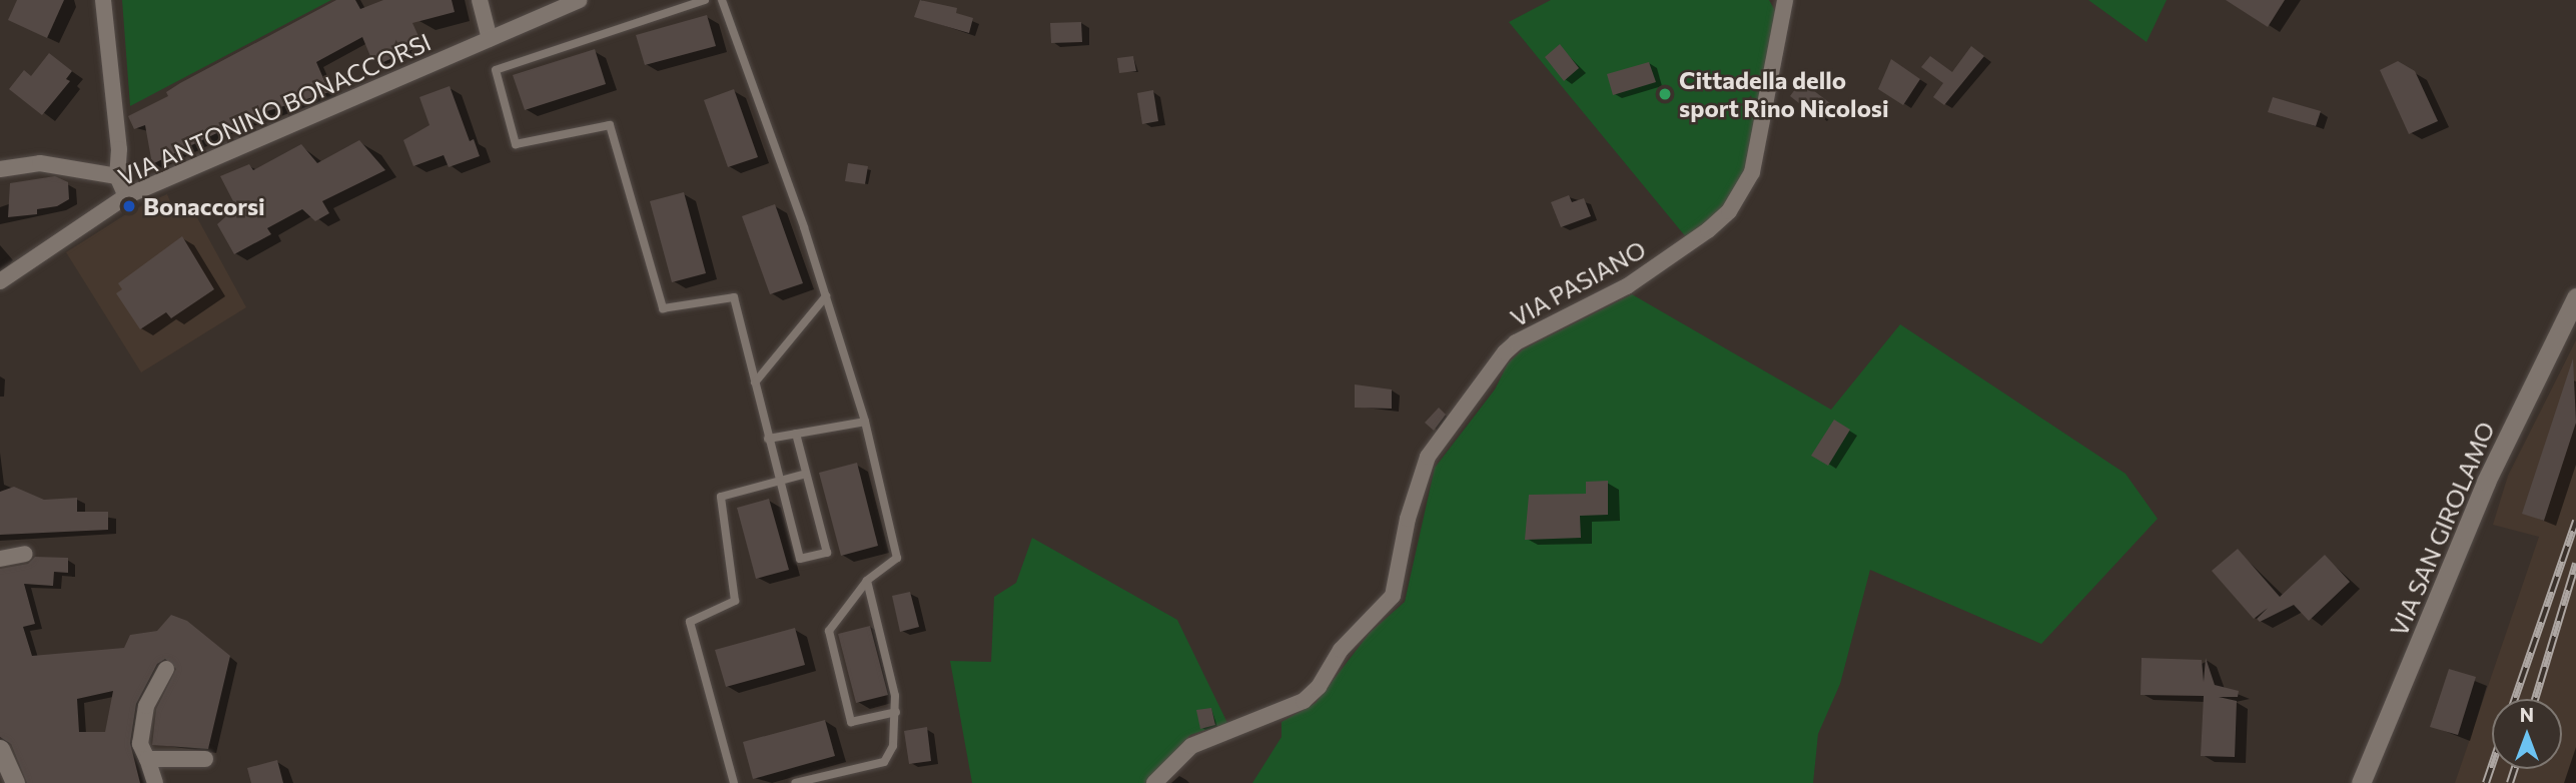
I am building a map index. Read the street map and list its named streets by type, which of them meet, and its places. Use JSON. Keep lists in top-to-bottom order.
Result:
{
  "streets": {
    "street": ["VIA ANTONINO BONACCORSI", "VIA PASIANO", "VIA SAN GIROLAMO"]
  },
  "places": ["Cittadella dello sport Rino Nicolosi", "Bonaccorsi"],
  "north": "top"
}
